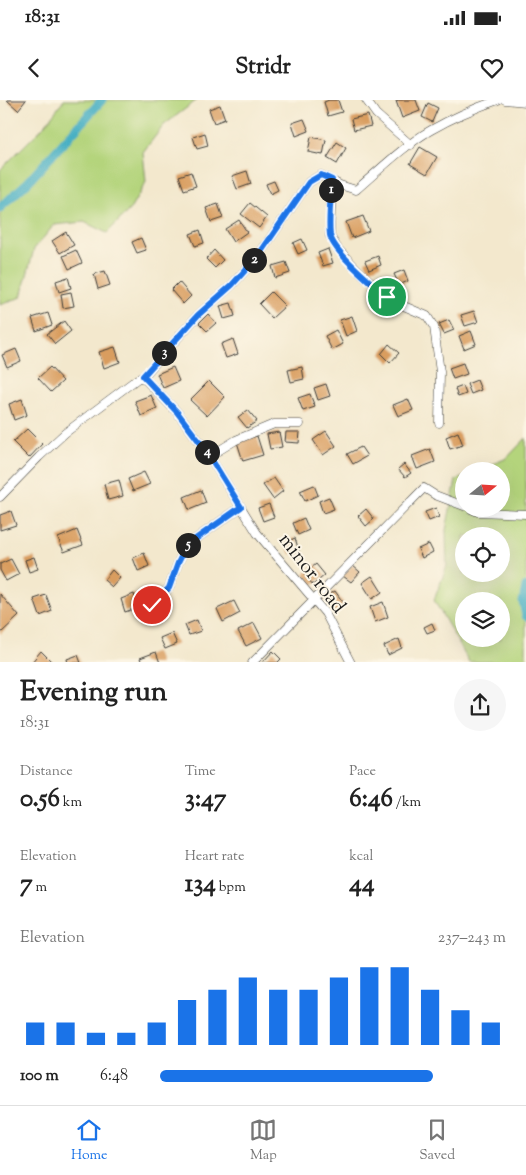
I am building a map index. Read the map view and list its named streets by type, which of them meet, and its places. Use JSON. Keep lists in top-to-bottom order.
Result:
{
  "streets": {
    "street": ["minor road"]
  },
  "north": "right",
  "page": {
    "status": "18:31",
    "header": "Stridr",
    "pins": [
      "1",
      "2",
      "3",
      "4",
      "5"
    ],
    "heading": ["Evening run", "18:31"],
    "stats": [
      ["Distance", "0.56 km"],
      ["Time", "3:47"],
      ["Pace", "6:46 /km"],
      ["Elevation", "7 m"],
      ["Heart rate", "134 bpm"],
      ["kcal", "44"]
    ],
    "chart": ["Elevation", "237–243 m"],
    "list": [
      {
        "name": "100 m",
        "note": "6:48"
      }
    ],
    "tabs": ["Home", "Map", "Saved"]
  }
}
